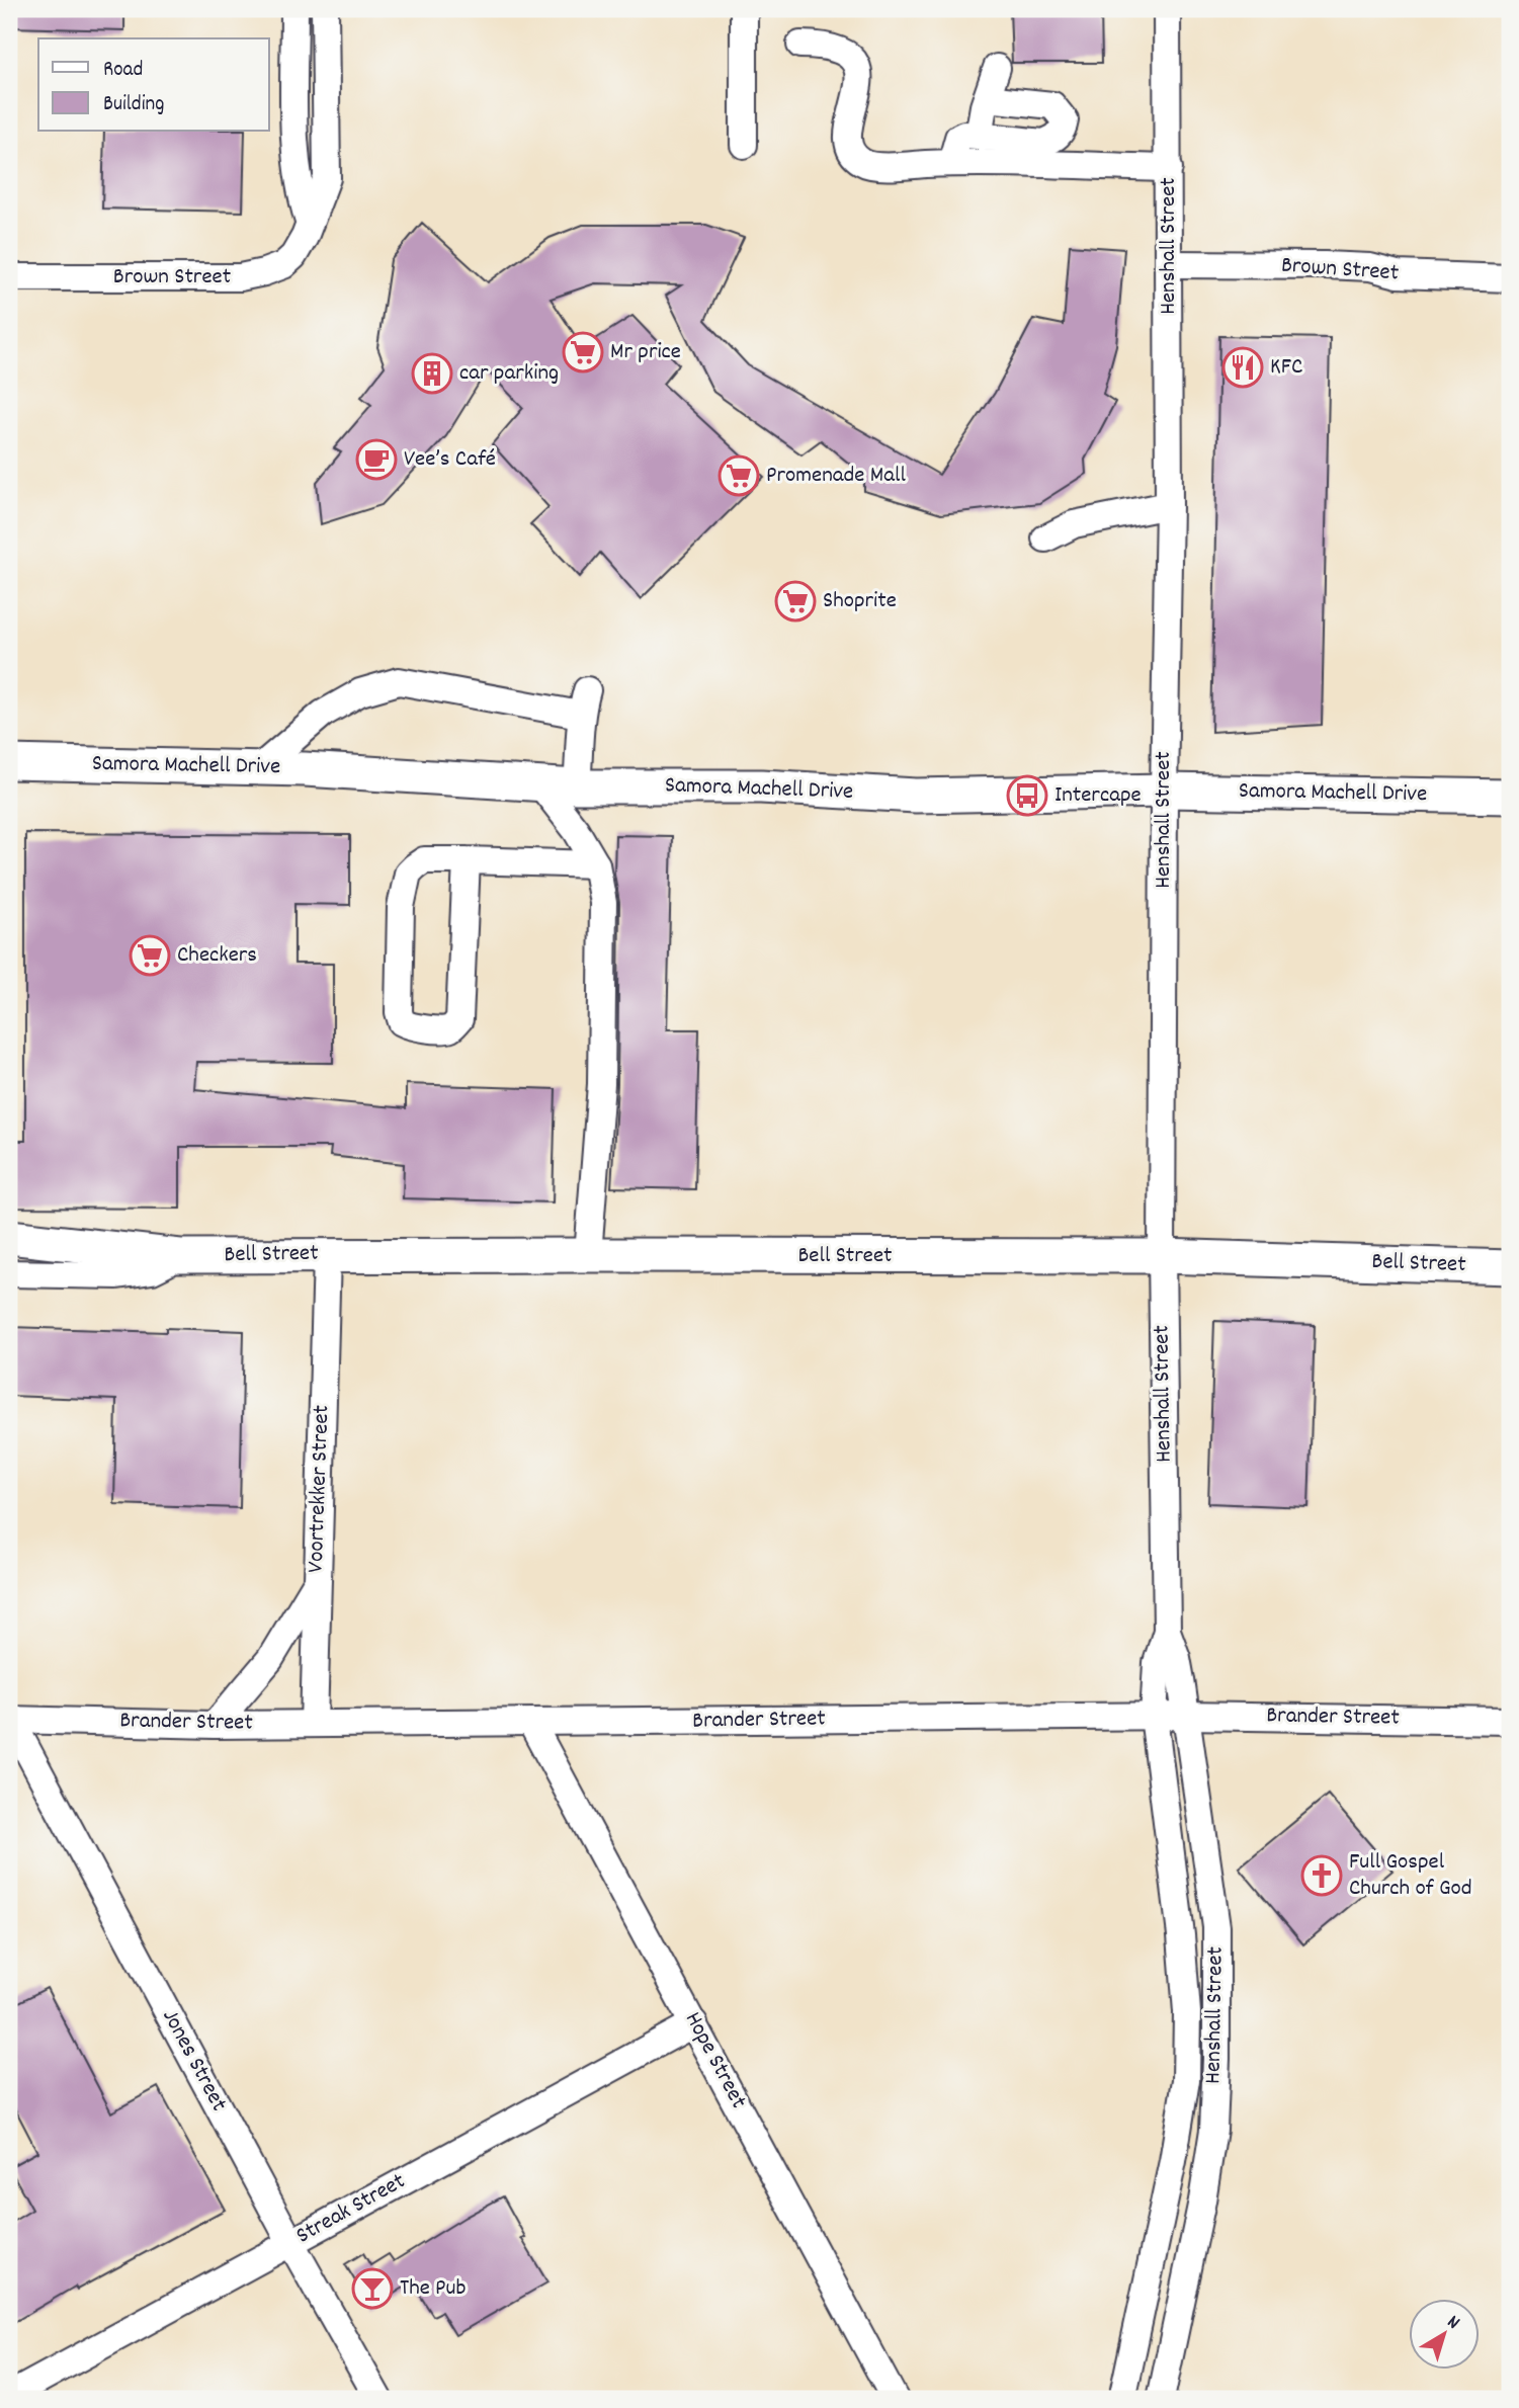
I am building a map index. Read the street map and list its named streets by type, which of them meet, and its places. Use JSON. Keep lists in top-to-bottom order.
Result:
{
  "streets": {
    "main road": ["Samora Machell Drive", "Bell Street"],
    "street": [
      "Henshall Street",
      "Brown Street",
      "Voortrekker Street",
      "Brander Street",
      "Jones Street",
      "Hope Street",
      "Streak Street"
    ]
  },
  "crossings": [
    ["Henshall Street", "Brown Street"],
    ["Henshall Street", "Samora Machell Drive"],
    ["Henshall Street", "Bell Street"],
    ["Henshall Street", "Brander Street"],
    ["Bell Street", "Voortrekker Street"],
    ["Voortrekker Street", "Brander Street"],
    ["Brander Street", "Jones Street"],
    ["Brander Street", "Hope Street"],
    ["Jones Street", "Streak Street"],
    ["Hope Street", "Streak Street"]
  ],
  "places": {
    "supermarket": [
      "Mr price",
      "Promenade Mall",
      "Shoprite",
      "Checkers"
    ],
    "restaurant": ["KFC"],
    "building": ["car parking"],
    "cafe": ["Vee’s Café"],
    "bus stop": ["Intercape"],
    "church": ["Full Gospel Church of God"],
    "bar": ["The Pub"]
  },
  "legend": ["Road", "Building"],
  "north": "top right"
}
